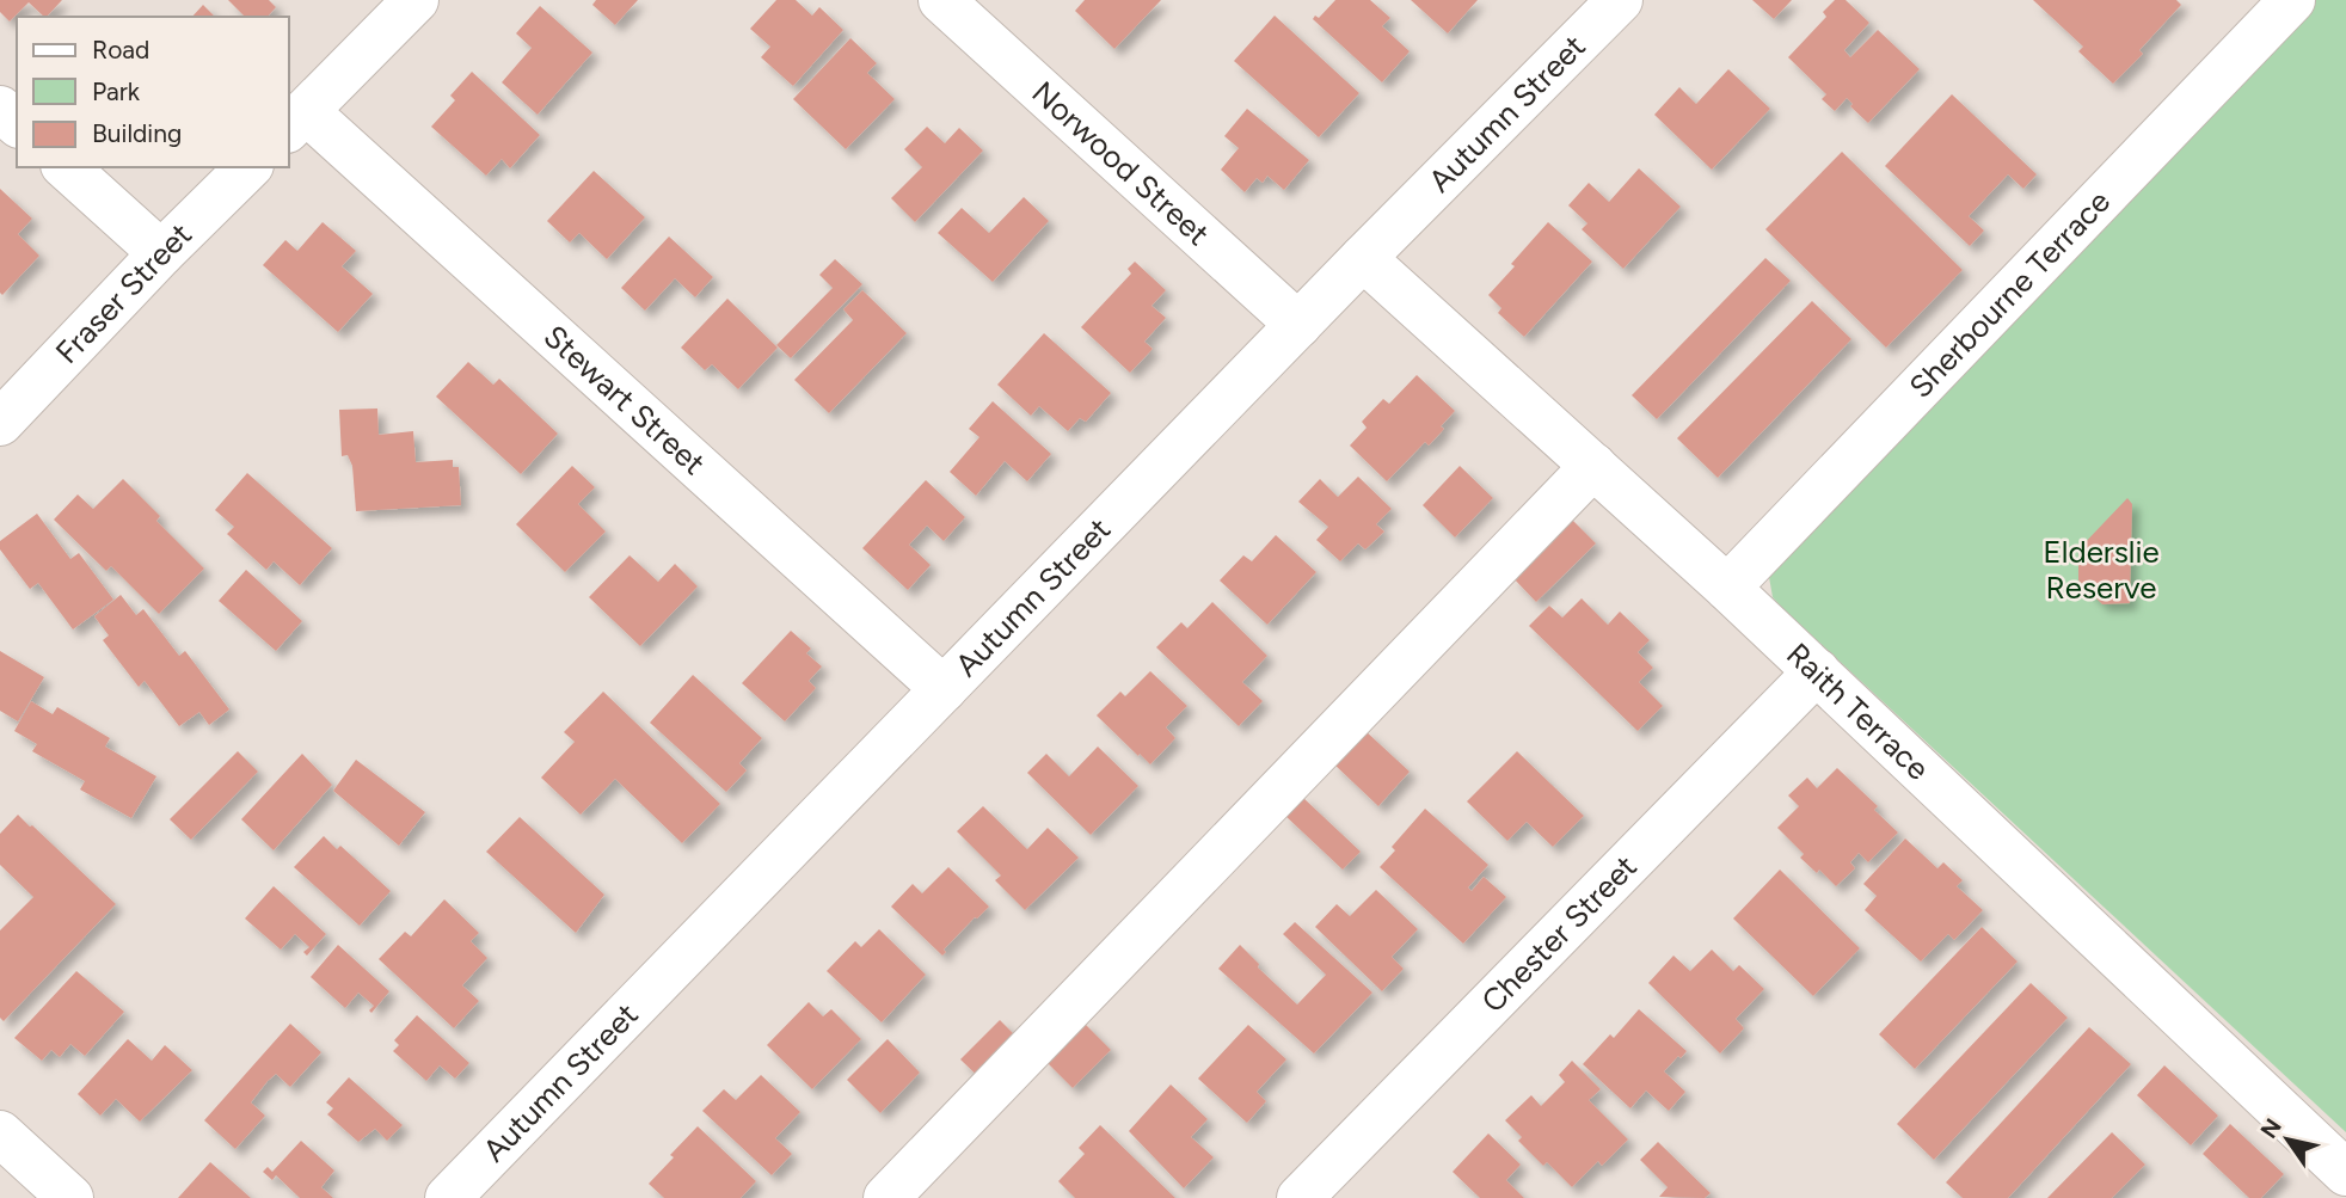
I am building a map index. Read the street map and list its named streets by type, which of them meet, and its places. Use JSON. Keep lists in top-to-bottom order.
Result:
{
  "streets": {
    "street": [
      "Autumn Street",
      "Norwood Street",
      "Fraser Street",
      "Sherbourne Terrace",
      "Stewart Street",
      "Raith Terrace",
      "Chester Street"
    ]
  },
  "crossings": [
    ["Autumn Street", "Norwood Street"],
    ["Autumn Street", "Stewart Street"],
    ["Autumn Street", "Raith Terrace"],
    ["Sherbourne Terrace", "Raith Terrace"],
    ["Raith Terrace", "Chester Street"]
  ],
  "parks": ["Elderslie Reserve"],
  "legend": ["Road", "Park", "Building"],
  "north": "top left"
}
